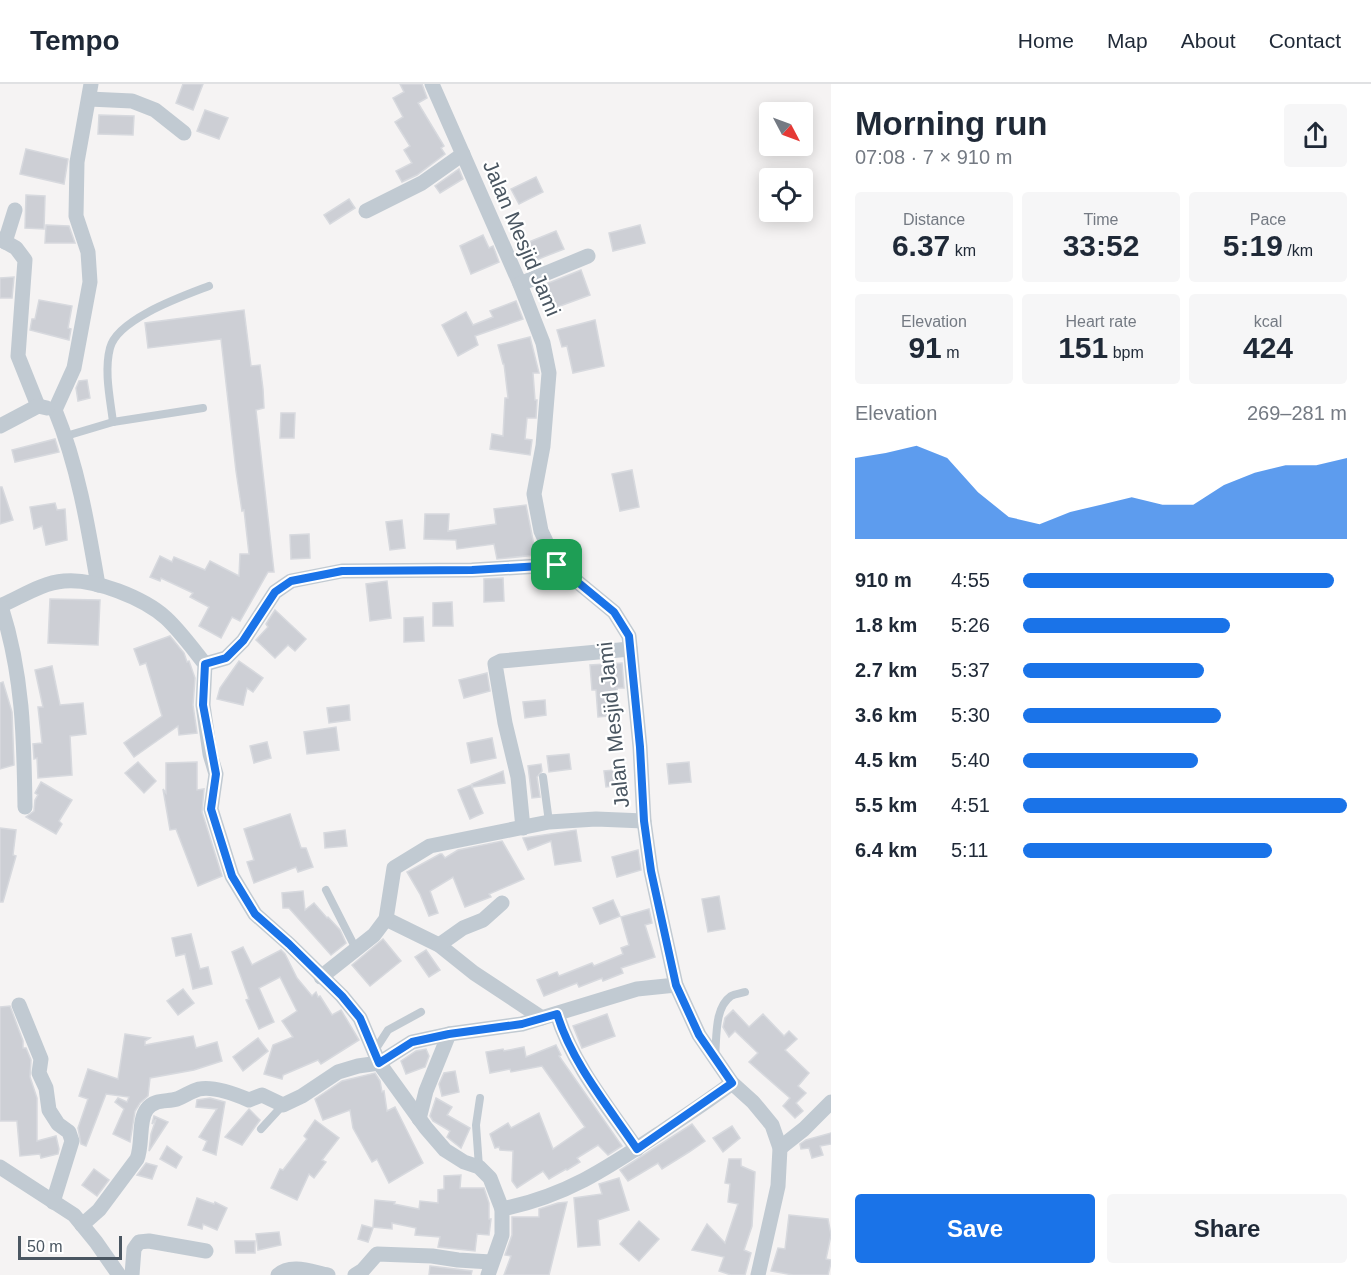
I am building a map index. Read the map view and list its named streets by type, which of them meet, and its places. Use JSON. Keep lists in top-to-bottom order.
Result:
{
  "streets": {
    "street": ["Jalan Mesjid Jami"]
  },
  "scale_bar": "50 m",
  "north": "bottom right",
  "page": {
    "header": "Tempo",
    "nav": [
      "Home",
      "Map",
      "About",
      "Contact"
    ],
    "heading": ["Morning run", "07:08 · 7 × 910 m"],
    "stats": [
      ["Distance", "6.37 km"],
      ["Time", "33:52"],
      ["Pace", "5:19 /km"],
      ["Elevation", "91 m"],
      ["Heart rate", "151 bpm"],
      ["kcal", "424"]
    ],
    "chart": ["Elevation", "269–281 m"],
    "list": [
      {
        "name": "910 m",
        "note": "4:55"
      },
      {
        "name": "1.8 km",
        "note": "5:26"
      },
      {
        "name": "2.7 km",
        "note": "5:37"
      },
      {
        "name": "3.6 km",
        "note": "5:30"
      },
      {
        "name": "4.5 km",
        "note": "5:40"
      },
      {
        "name": "5.5 km",
        "note": "4:51"
      },
      {
        "name": "6.4 km",
        "note": "5:11"
      }
    ],
    "buttons": ["Save", "Share"],
    "scale": "50 m"
  }
}
